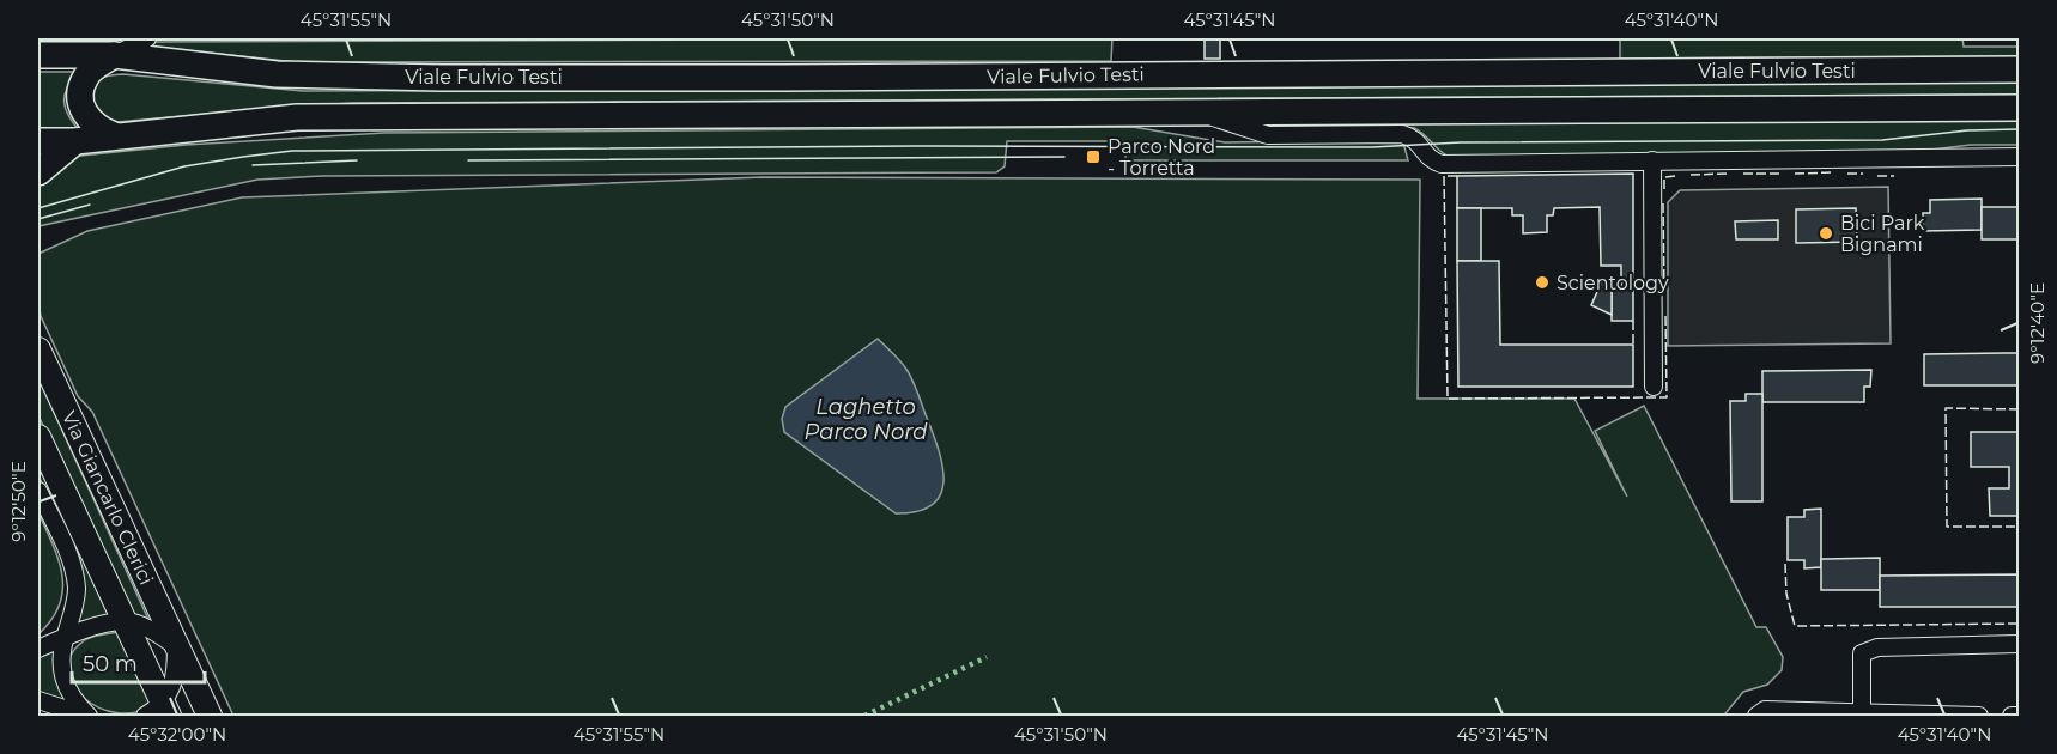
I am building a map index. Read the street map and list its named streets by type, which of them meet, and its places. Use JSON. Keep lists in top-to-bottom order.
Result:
{
  "streets": {
    "main road": ["Viale Fulvio Testi"],
    "street": ["Via Giancarlo Clerici"]
  },
  "water": ["Laghetto Parco Nord"],
  "places": {
    "transit": ["Parco Nord - Torretta"],
    "other": ["Bici Park Bignami", "Scientology"]
  },
  "scale_bar": "50 m",
  "coordinates": [
    "45°31'55\"N",
    "45°31'50\"N",
    "45°31'45\"N",
    "45°31'40\"N",
    "9°12'40\"E",
    "9°12'50\"E",
    "45°32'00\"N"
  ]
}
